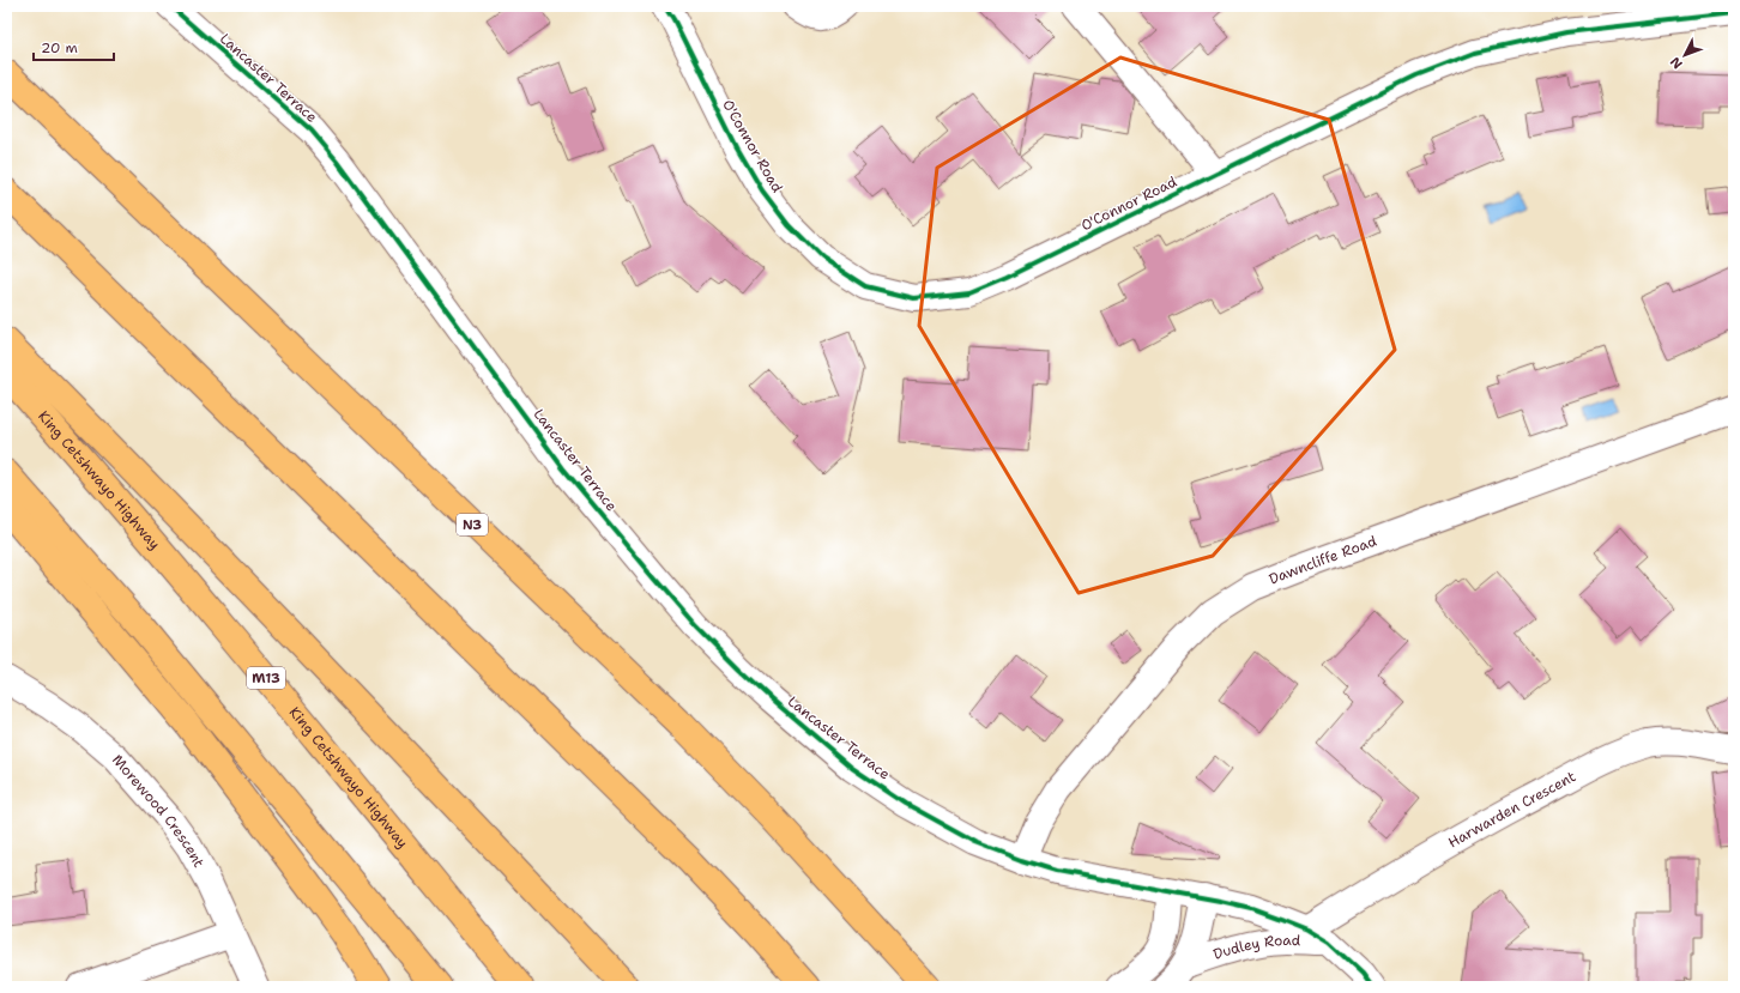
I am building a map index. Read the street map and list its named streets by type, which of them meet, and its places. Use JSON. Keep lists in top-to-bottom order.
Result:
{
  "streets": {
    "highway": ["King Cetshwayo Highway", "N3", "M13"],
    "street": [
      "Lancaster Terrace",
      "O'Connor Road",
      "Dawncliffe Road",
      "Harwarden Crescent",
      "Morewood Crescent",
      "Dudley Road"
    ]
  },
  "crossings": [
    ["Lancaster Terrace", "Dawncliffe Road"],
    ["Harwarden Crescent", "Dudley Road"]
  ],
  "scale_bar": "20 m",
  "north": "bottom left"
}
